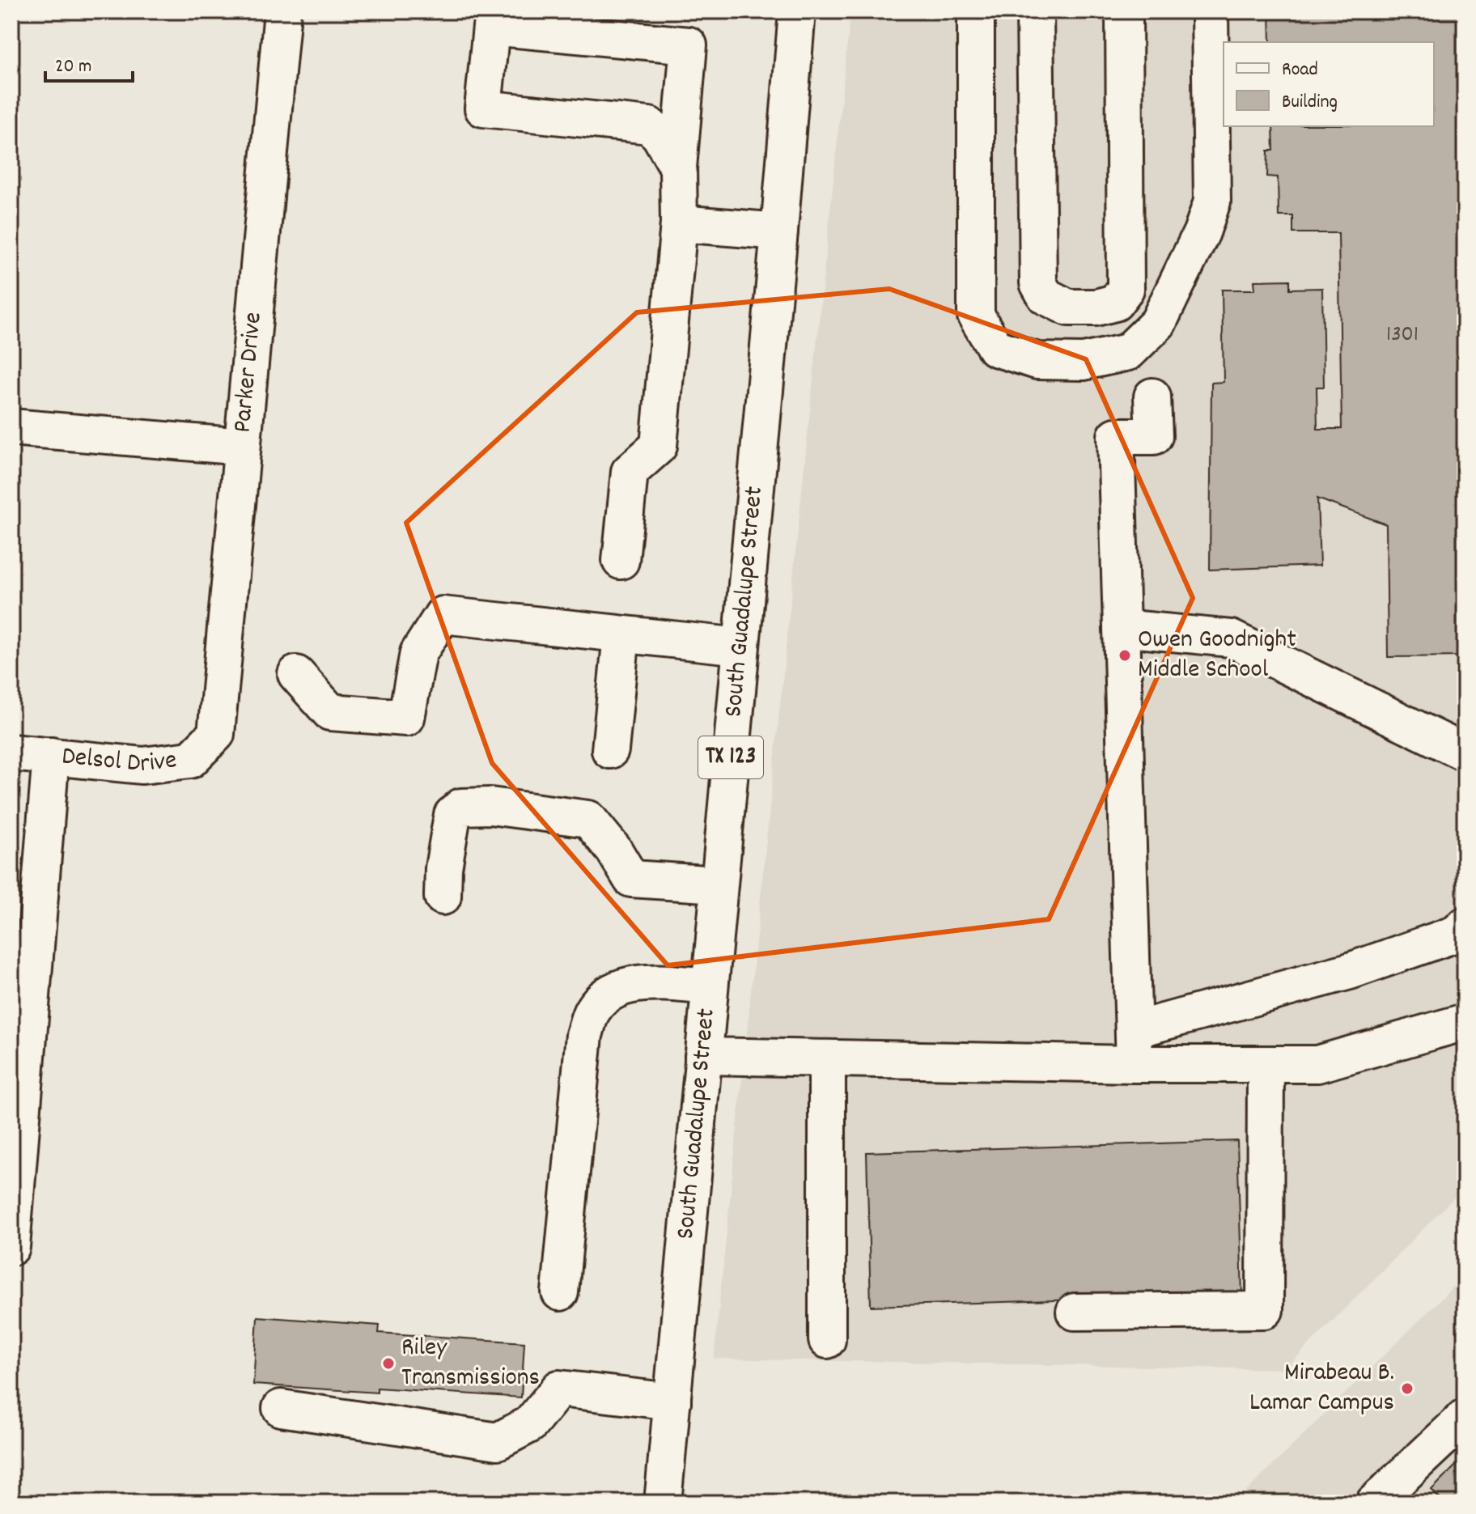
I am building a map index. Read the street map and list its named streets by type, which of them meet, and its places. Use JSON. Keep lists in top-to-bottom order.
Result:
{
  "streets": {
    "main road": [
      "Parker Drive",
      "South Guadalupe Street",
      "TX 123",
      "Delsol Drive"
    ]
  },
  "crossings": [
    ["Parker Drive", "Delsol Drive"]
  ],
  "places": ["Owen Goodnight Middle School", "Riley Transmissions", "Mirabeau B. Lamar Campus"],
  "house_numbers": ["1301"],
  "legend": ["Road", "Building"],
  "scale_bar": "20 m"
}
